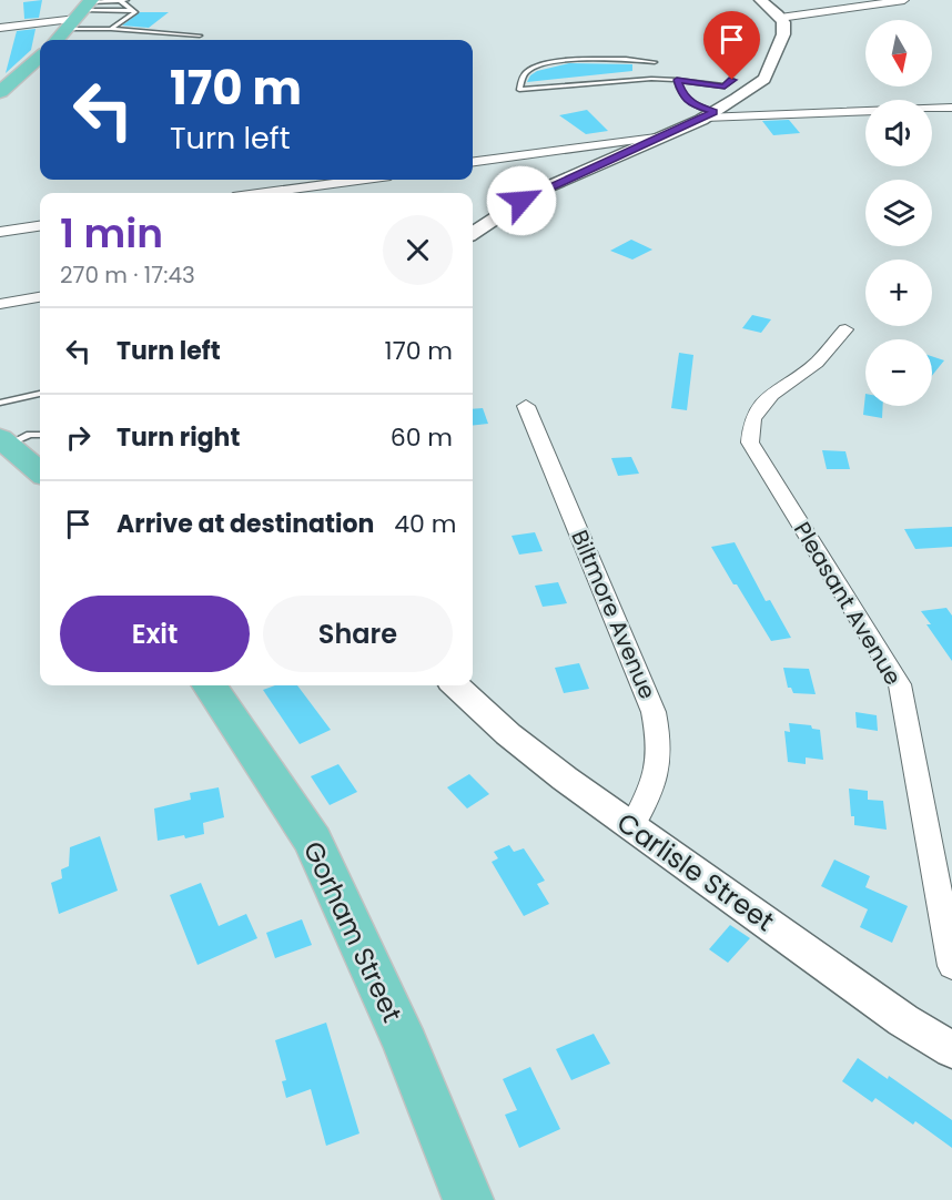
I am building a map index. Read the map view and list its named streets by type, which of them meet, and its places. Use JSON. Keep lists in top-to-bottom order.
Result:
{
  "streets": {
    "main road": ["Gorham Street"],
    "street": ["Pleasant Avenue", "Biltmore Avenue", "Carlisle Street"]
  },
  "crossings": [
    ["Biltmore Avenue", "Carlisle Street"]
  ],
  "north": "bottom",
  "page": {
    "map_buttons": ["+", "−"],
    "turn": ["170 m", "Turn left"],
    "heading": ["1 min", "270 m · 17:43"],
    "list": [
      {
        "name": "Turn left",
        "value": "170 m"
      },
      {
        "name": "Turn right",
        "value": "60 m"
      },
      {
        "name": "Arrive at destination",
        "value": "40 m"
      }
    ],
    "buttons": ["Exit", "Share"]
  }
}
